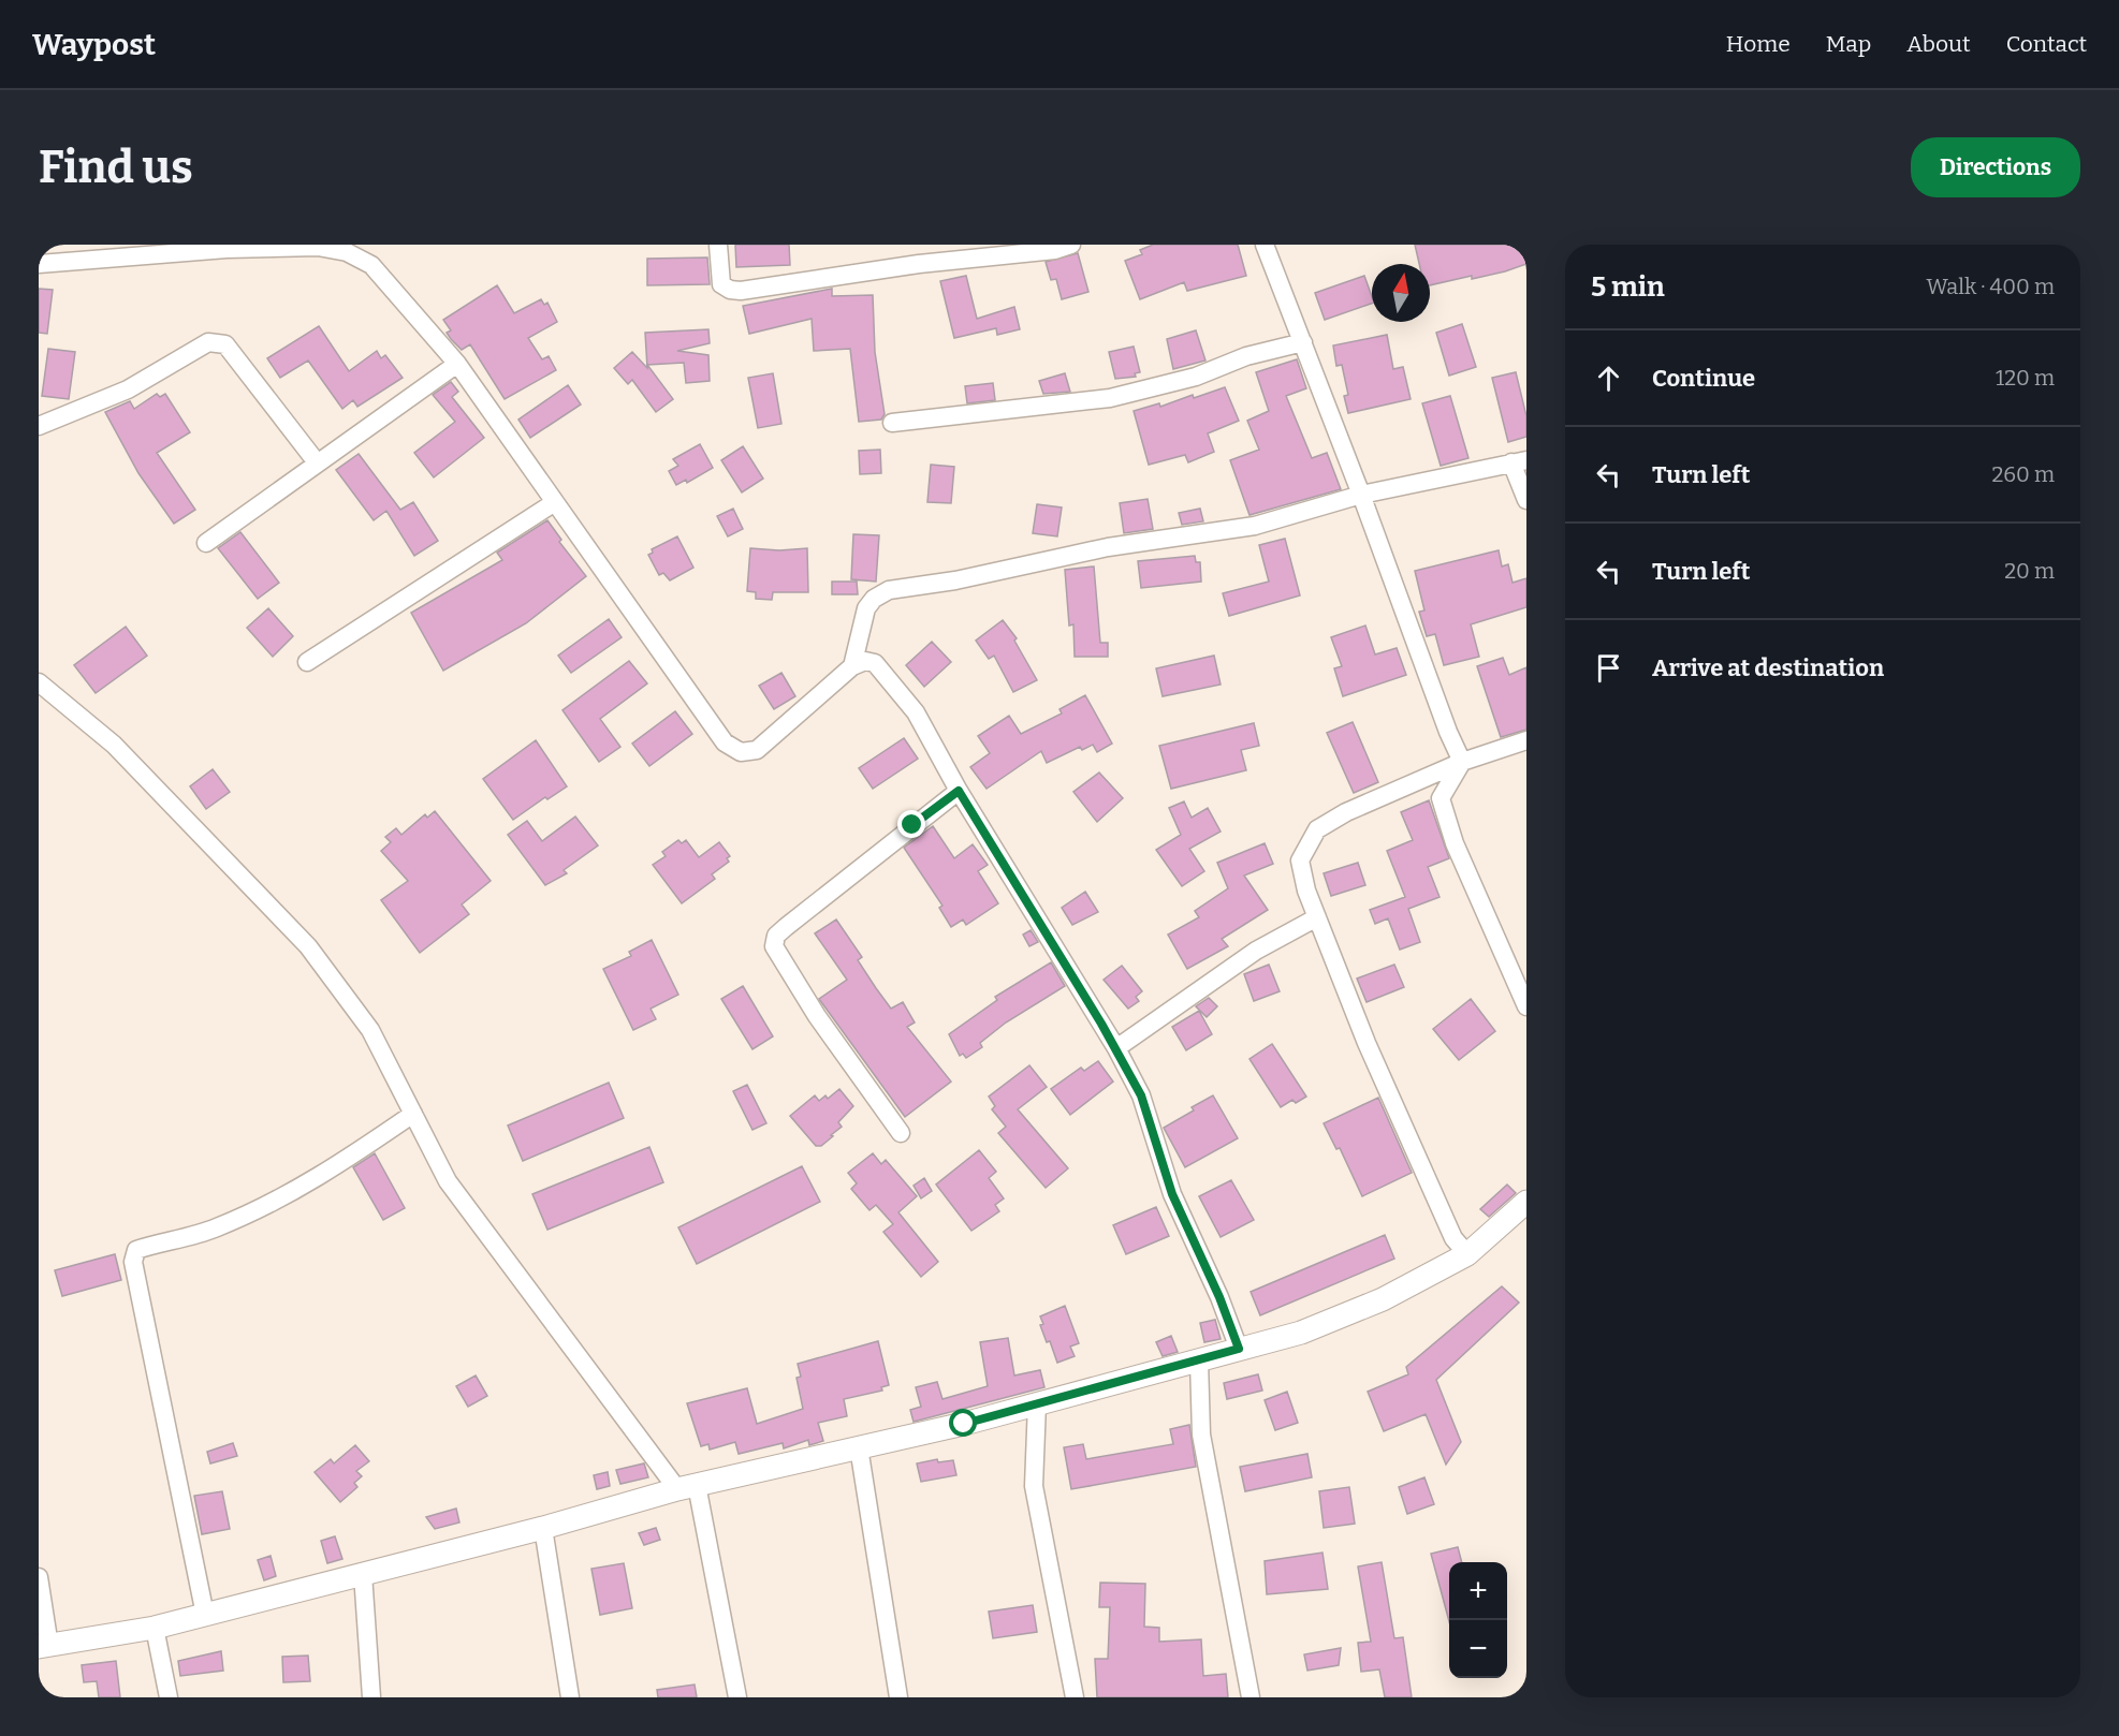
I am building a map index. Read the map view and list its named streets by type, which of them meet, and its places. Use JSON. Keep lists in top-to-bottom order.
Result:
{
  "north": "top",
  "page": {
    "header": "Waypost",
    "nav": [
      "Home",
      "Map",
      "About",
      "Contact"
    ],
    "buttons": "Directions",
    "title": "Find us",
    "heading": ["5 min", "Walk · 400 m"],
    "list": [
      ["Continue", "120 m"],
      ["Turn left", "260 m"],
      ["Turn left", "20 m"],
      "Arrive at destination"
    ],
    "map_buttons": ["+", "−"]
  }
}
